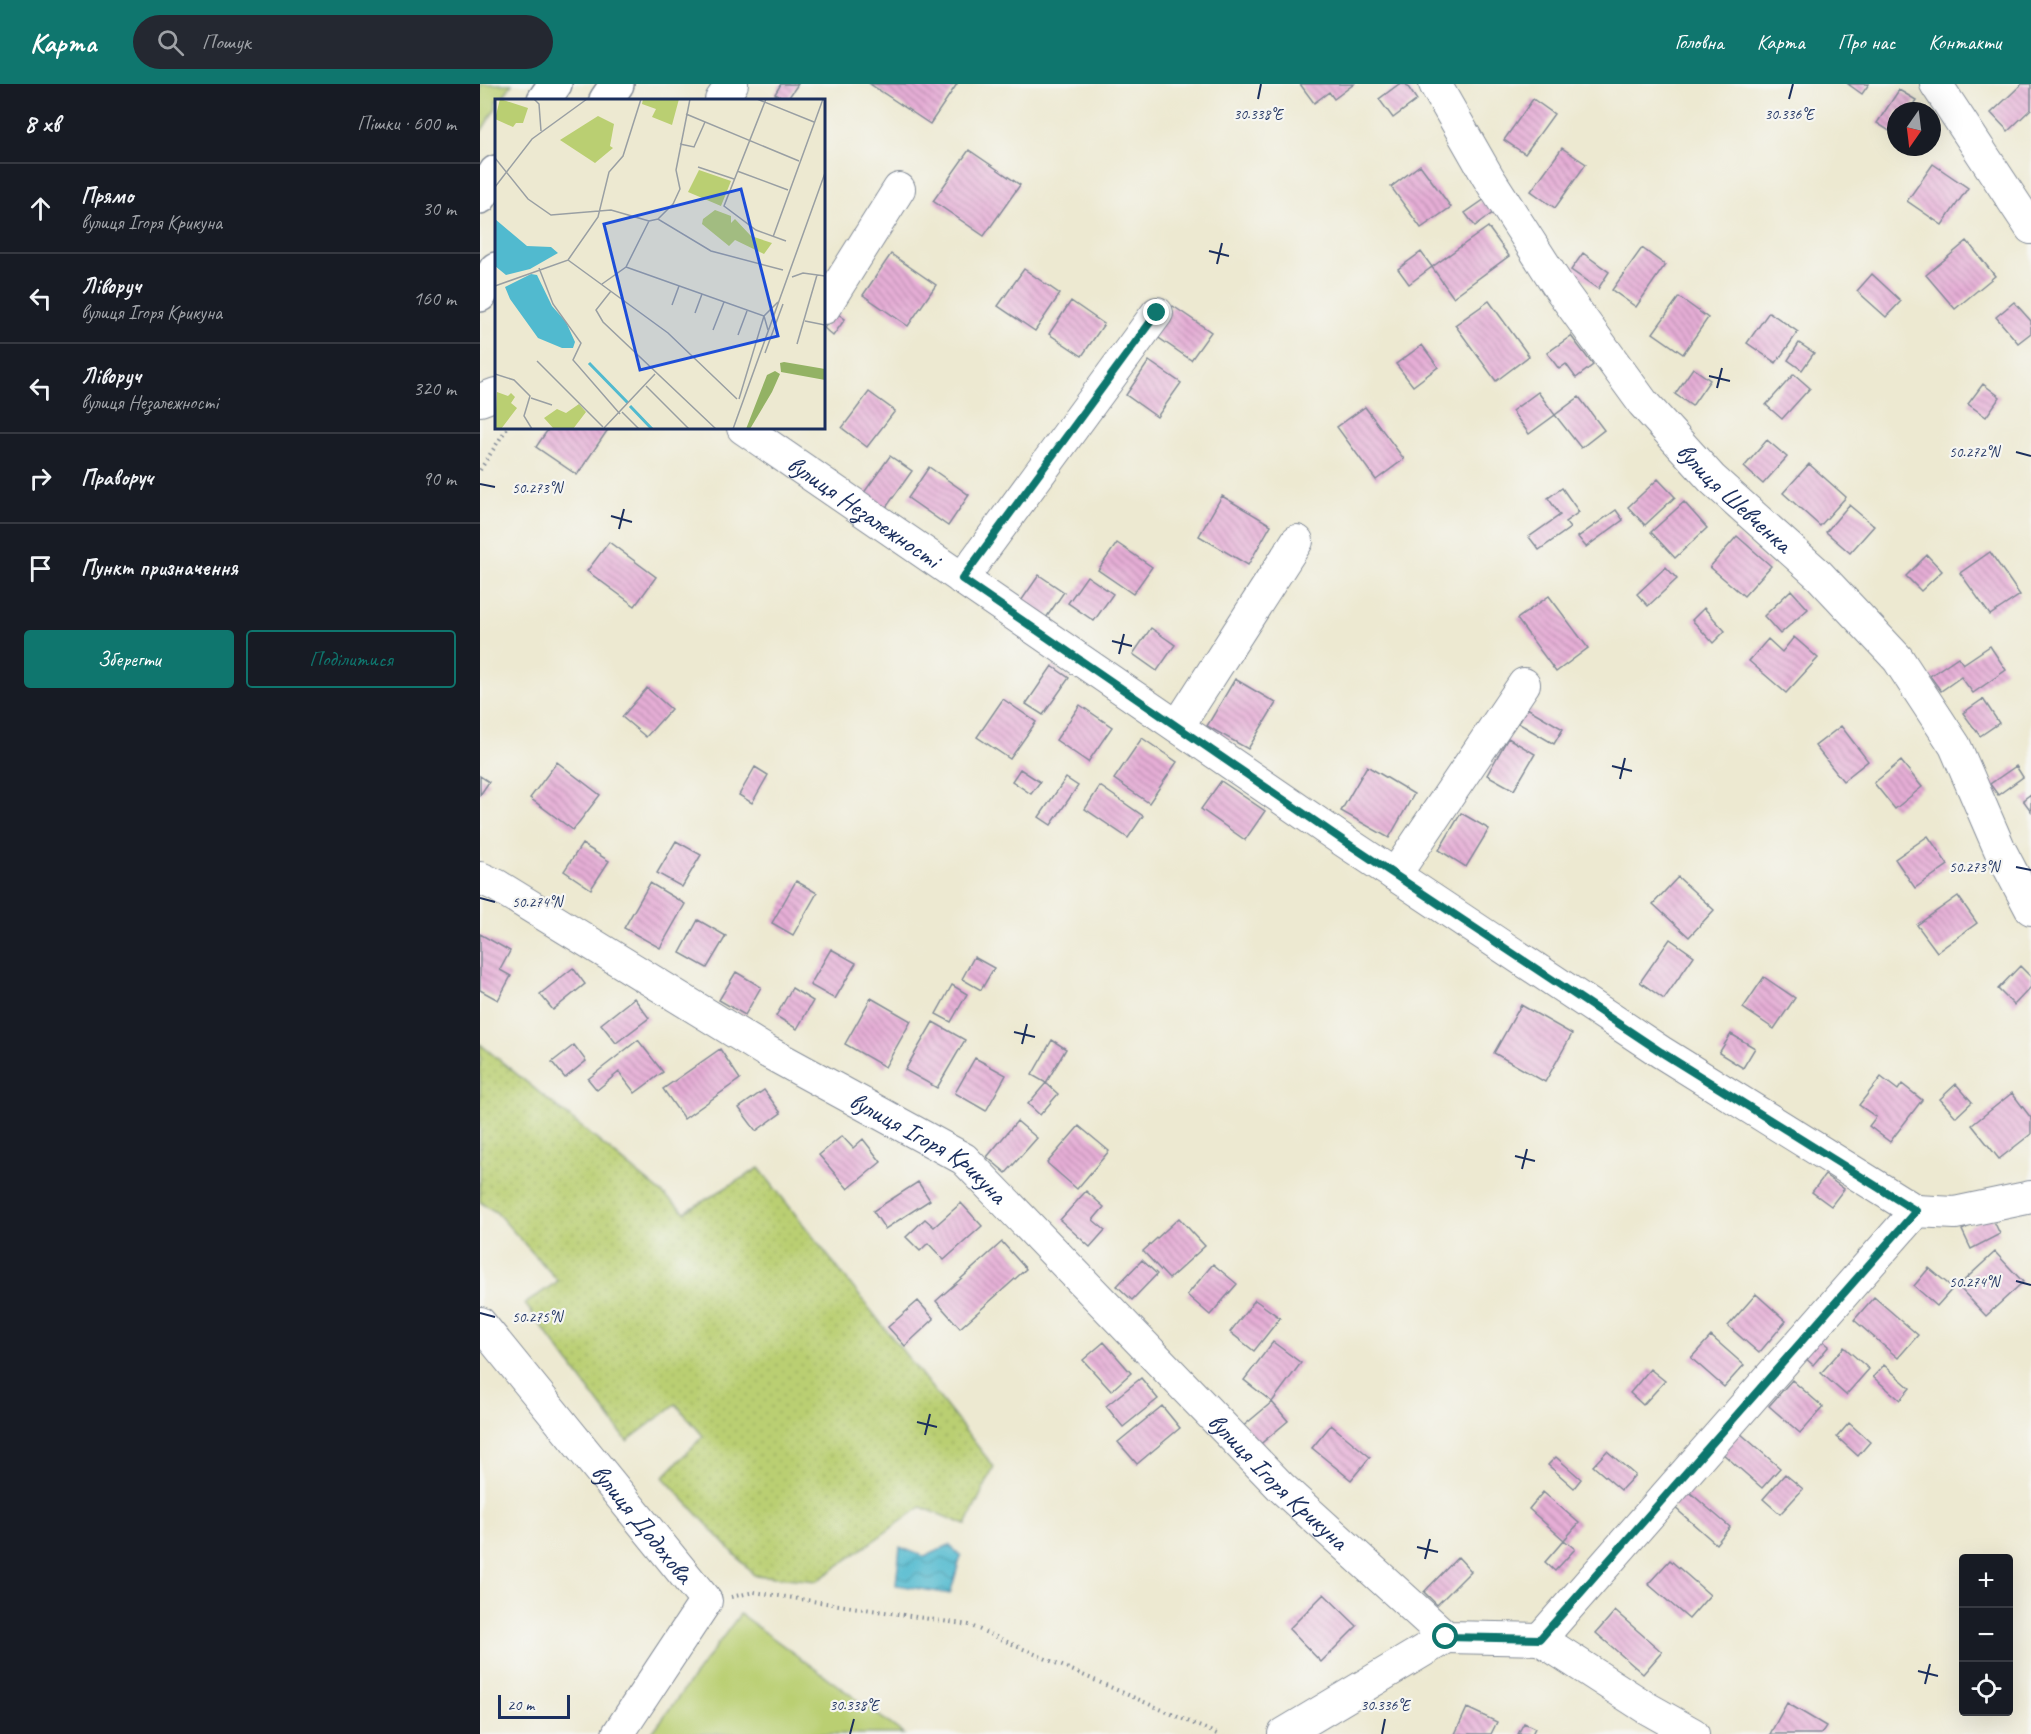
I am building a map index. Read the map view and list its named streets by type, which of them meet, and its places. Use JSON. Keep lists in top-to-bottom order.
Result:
{
  "streets": {
    "street": [
      "вулиця Шевченка",
      "вулиця Незалежності",
      "вулиця Ігоря Крикуна",
      "вулиця Додохова"
    ]
  },
  "scale_bar": "20 m",
  "north": "bottom",
  "page": {
    "header": "Карта",
    "search": "Пошук",
    "nav": [
      "Головна",
      "Карта",
      "Про нас",
      "Контакти"
    ],
    "heading": ["8 хв", "Пішки · 600 m"],
    "list": [
      ["Прямо", "вулиця Ігоря Крикуна", "30 m"],
      ["Ліворуч", "вулиця Ігоря Крикуна", "160 m"],
      ["Ліворуч", "вулиця Незалежності", "320 m"],
      ["Праворуч", "90 m"],
      "Пункт призначення"
    ],
    "buttons": ["Зберегти", "Поділитися"],
    "map_buttons": ["+", "−"],
    "scale": "20 m"
  },
  "coordinates": [
    "30.338°E",
    "30.336°E",
    "50.272°N",
    "50.273°N",
    "50.274°N",
    "50.275°N"
  ]
}
